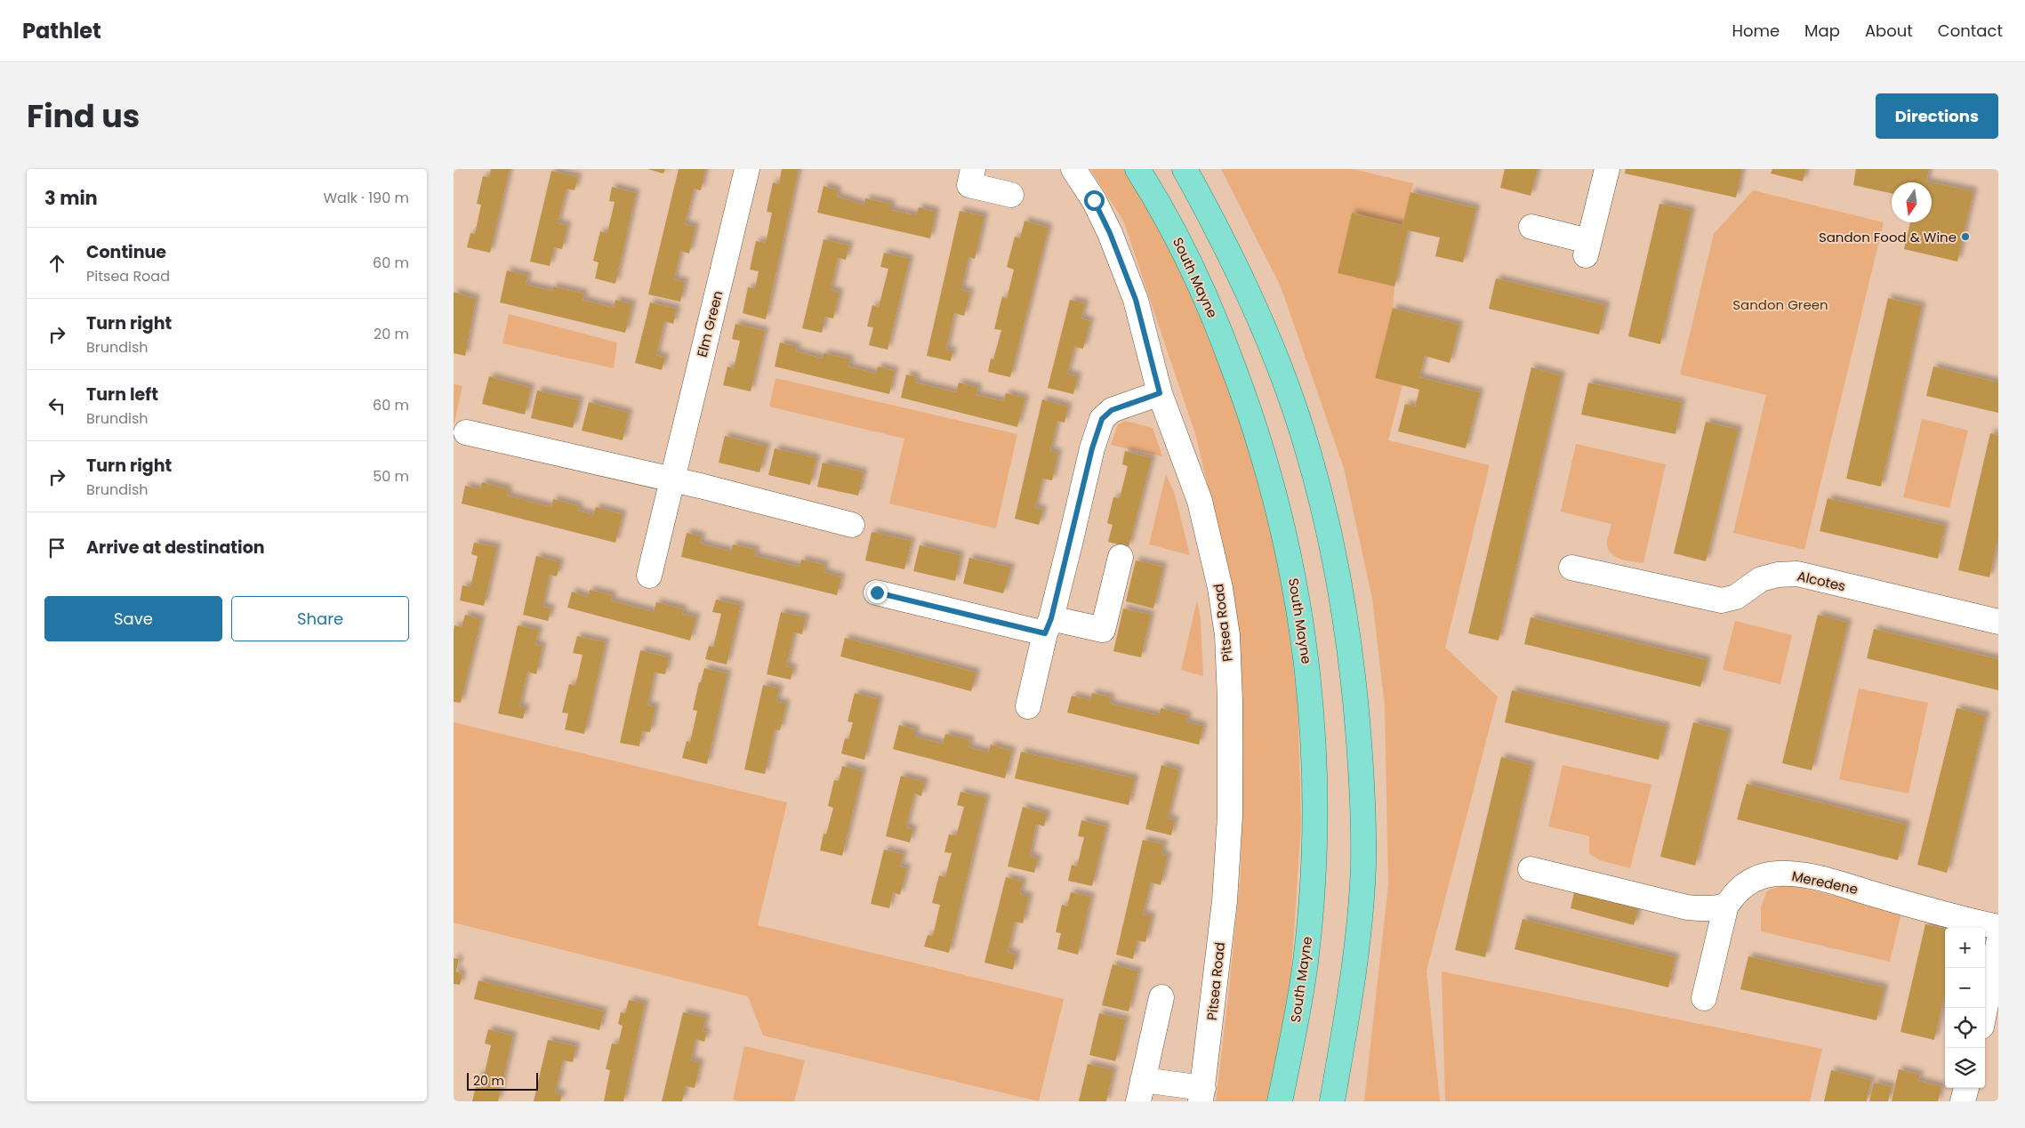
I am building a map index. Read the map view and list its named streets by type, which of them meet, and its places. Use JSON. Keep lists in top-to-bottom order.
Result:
{
  "streets": {
    "main road": ["South Mayne"],
    "street": [
      "Elm Green",
      "Alcotes",
      "Pitsea Road",
      "Meredene"
    ]
  },
  "parks": ["Sandon Green"],
  "places": ["Sandon Food & Wine"],
  "scale_bar": "20 m",
  "north": "bottom",
  "page": {
    "header": "Pathlet",
    "nav": [
      "Home",
      "Map",
      "About",
      "Contact"
    ],
    "title": "Find us",
    "buttons": [
      "Directions",
      ["Save", "Share"]
    ],
    "heading": ["3 min", "Walk · 190 m"],
    "list": [
      ["Continue", "Pitsea Road", "60 m"],
      ["Turn right", "Brundish", "20 m"],
      ["Turn left", "Brundish", "60 m"],
      ["Turn right", "Brundish", "50 m"],
      "Arrive at destination"
    ],
    "map_buttons": ["+", "−"],
    "scale": "20 m"
  }
}
